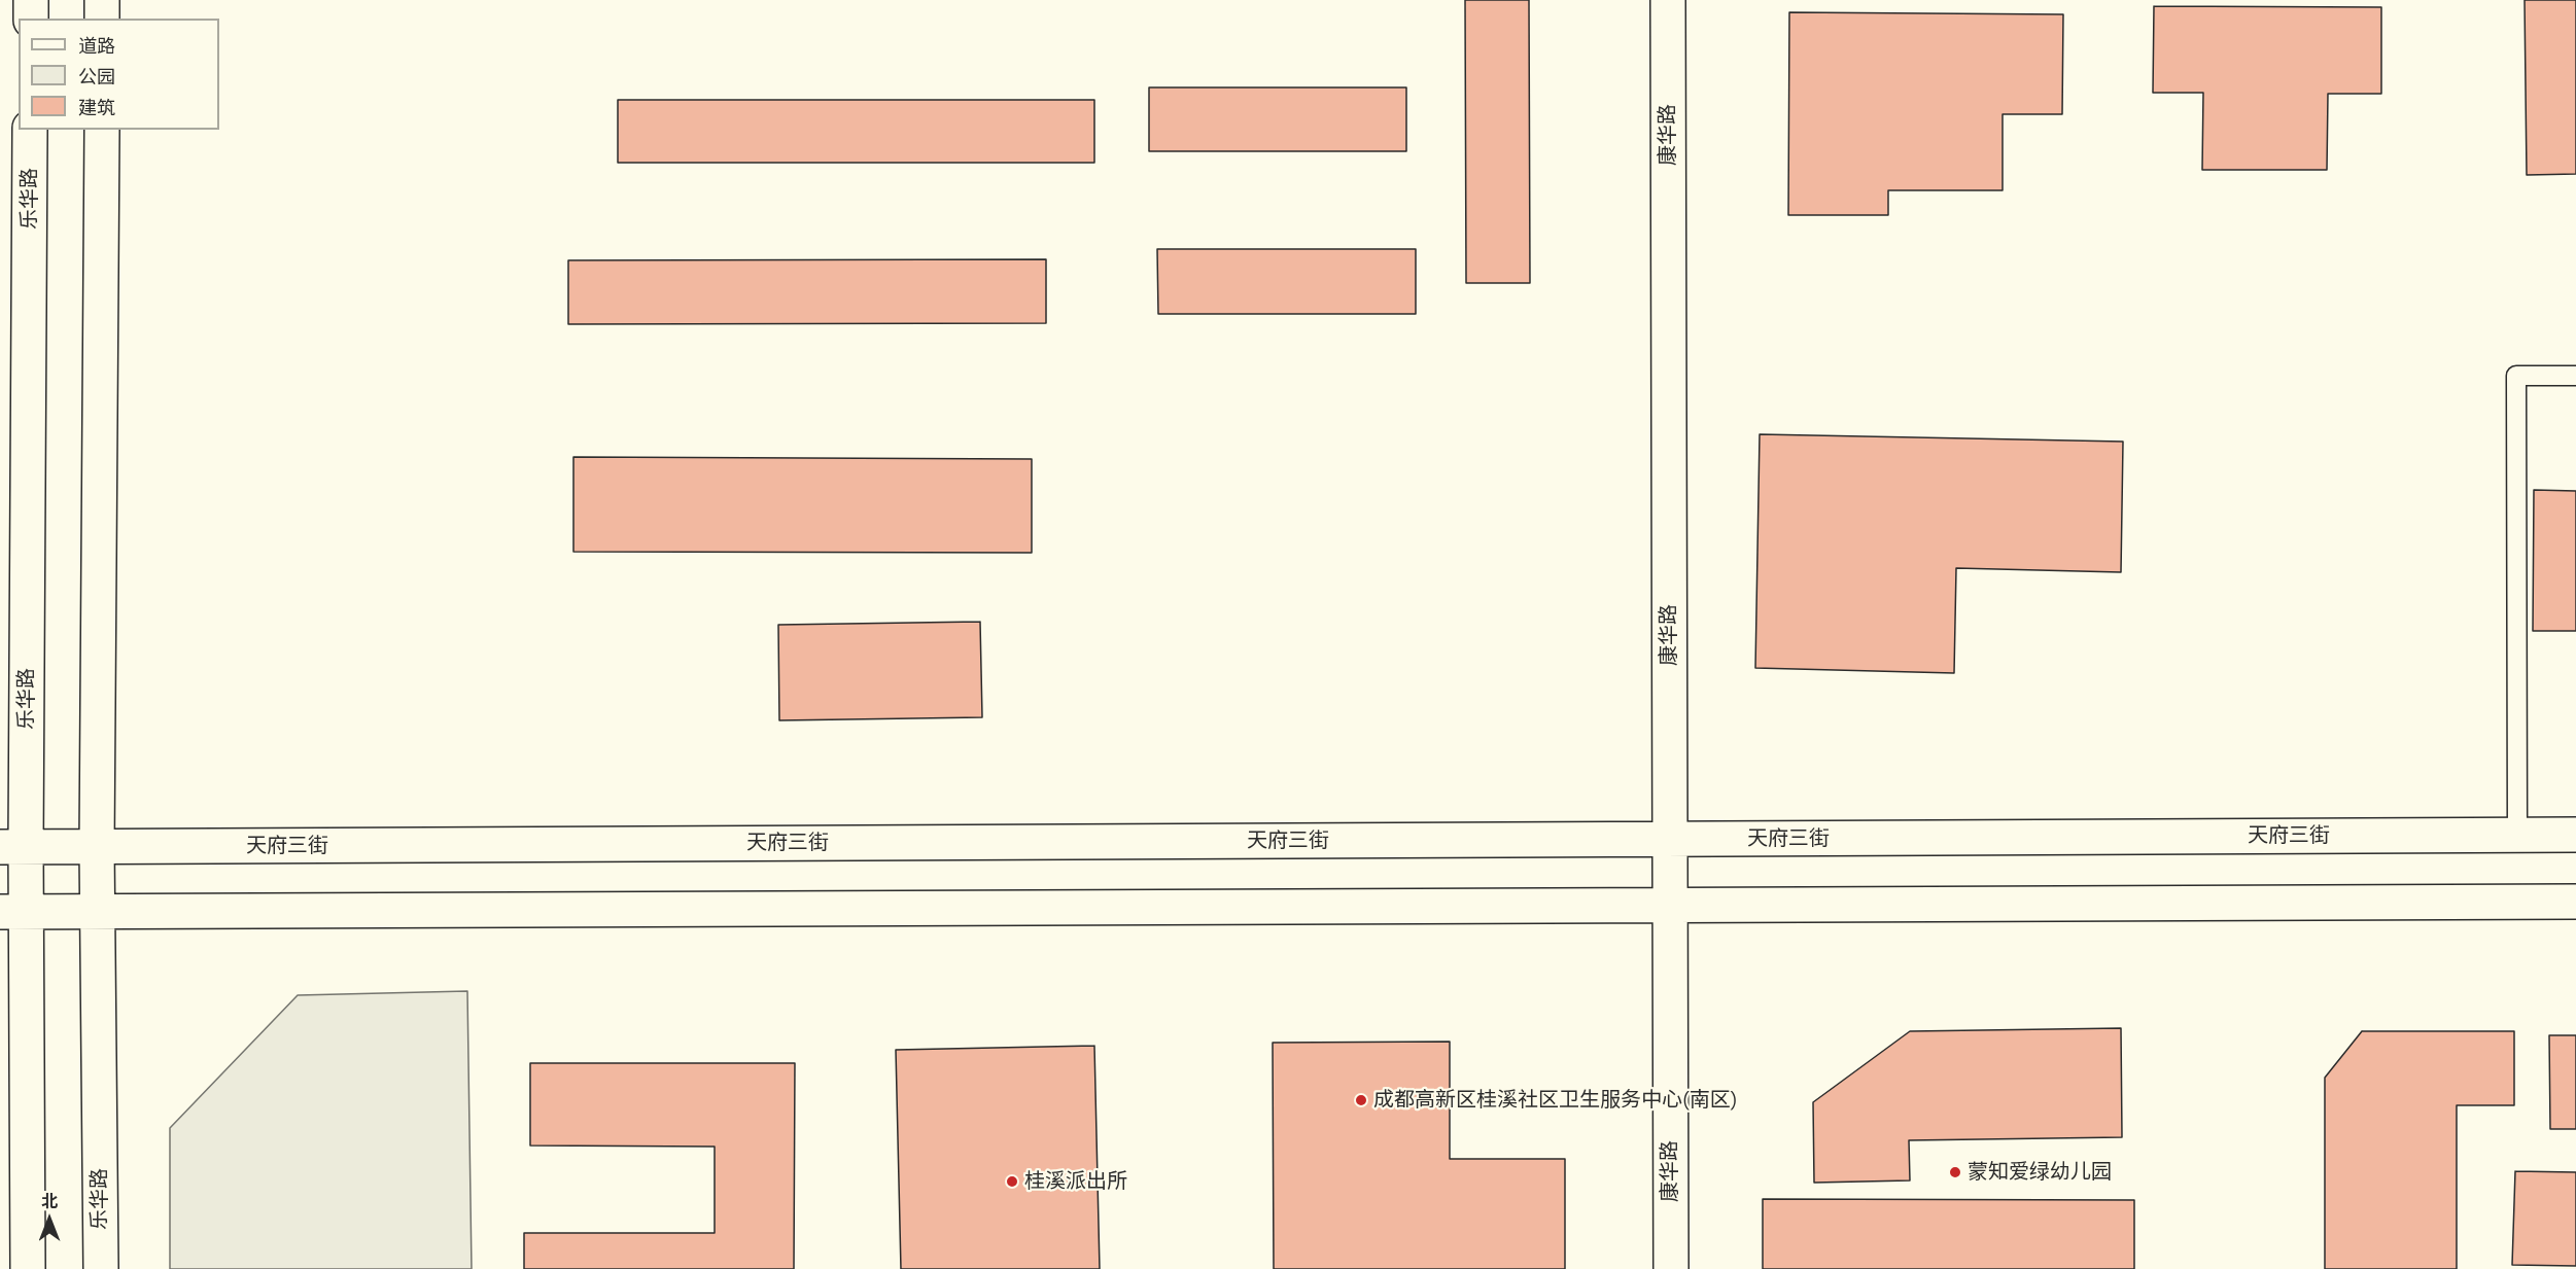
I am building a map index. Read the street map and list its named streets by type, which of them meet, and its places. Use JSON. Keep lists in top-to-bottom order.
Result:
{
  "streets": {
    "street": ["康华路", "乐华路", "天府三街"]
  },
  "crossings": [
    ["康华路", "天府三街"],
    ["乐华路", "天府三街"]
  ],
  "places": ["成都高新区桂溪社区卫生服务中心(南区)", "蒙知爱绿幼儿园", "桂溪派出所"],
  "legend": ["道路", "公园", "建筑"],
  "north": "top"
}
